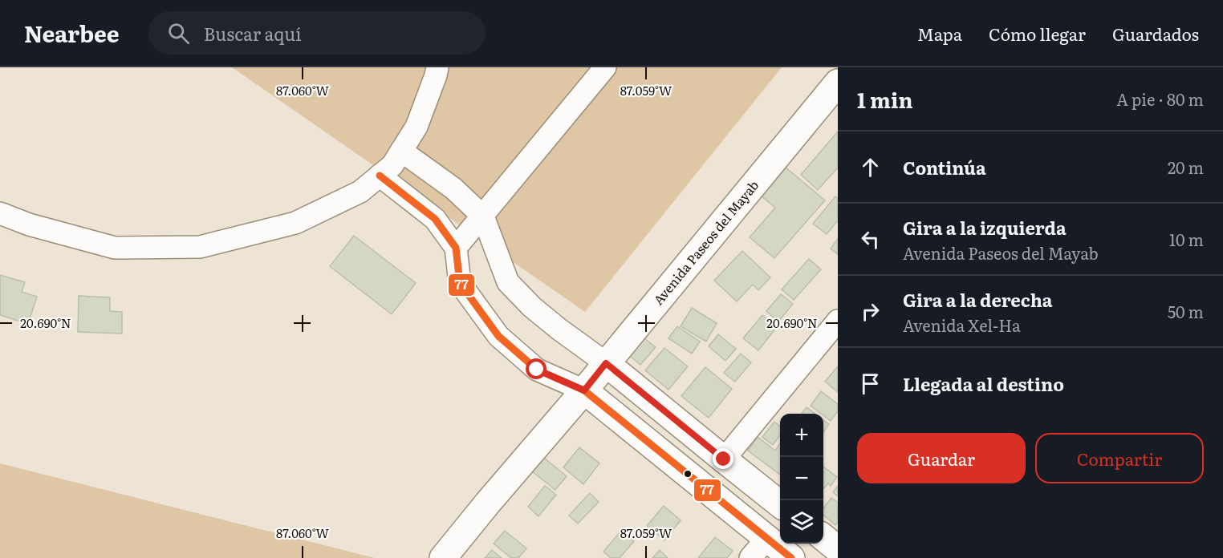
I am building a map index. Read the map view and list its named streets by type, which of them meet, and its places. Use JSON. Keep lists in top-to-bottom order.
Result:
{
  "streets": {
    "main road": ["Avenida Paseos del Mayab"]
  },
  "lines": ["transit line 77"],
  "page": {
    "header": "Nearbee",
    "search": "Buscar aquí",
    "nav": ["Mapa", "Cómo llegar", "Guardados"],
    "heading": ["1 min", "A pie · 80 m"],
    "list": [
      ["Continúa", "20 m"],
      ["Gira a la izquierda", "Avenida Paseos del Mayab", "10 m"],
      ["Gira a la derecha", "Avenida Xel-Ha", "50 m"],
      "Llegada al destino"
    ],
    "map_buttons": ["+", "−"],
    "buttons": ["Guardar", "Compartir"]
  },
  "coordinates": ["87.060°W", "87.059°W", "20.690°N"]
}
